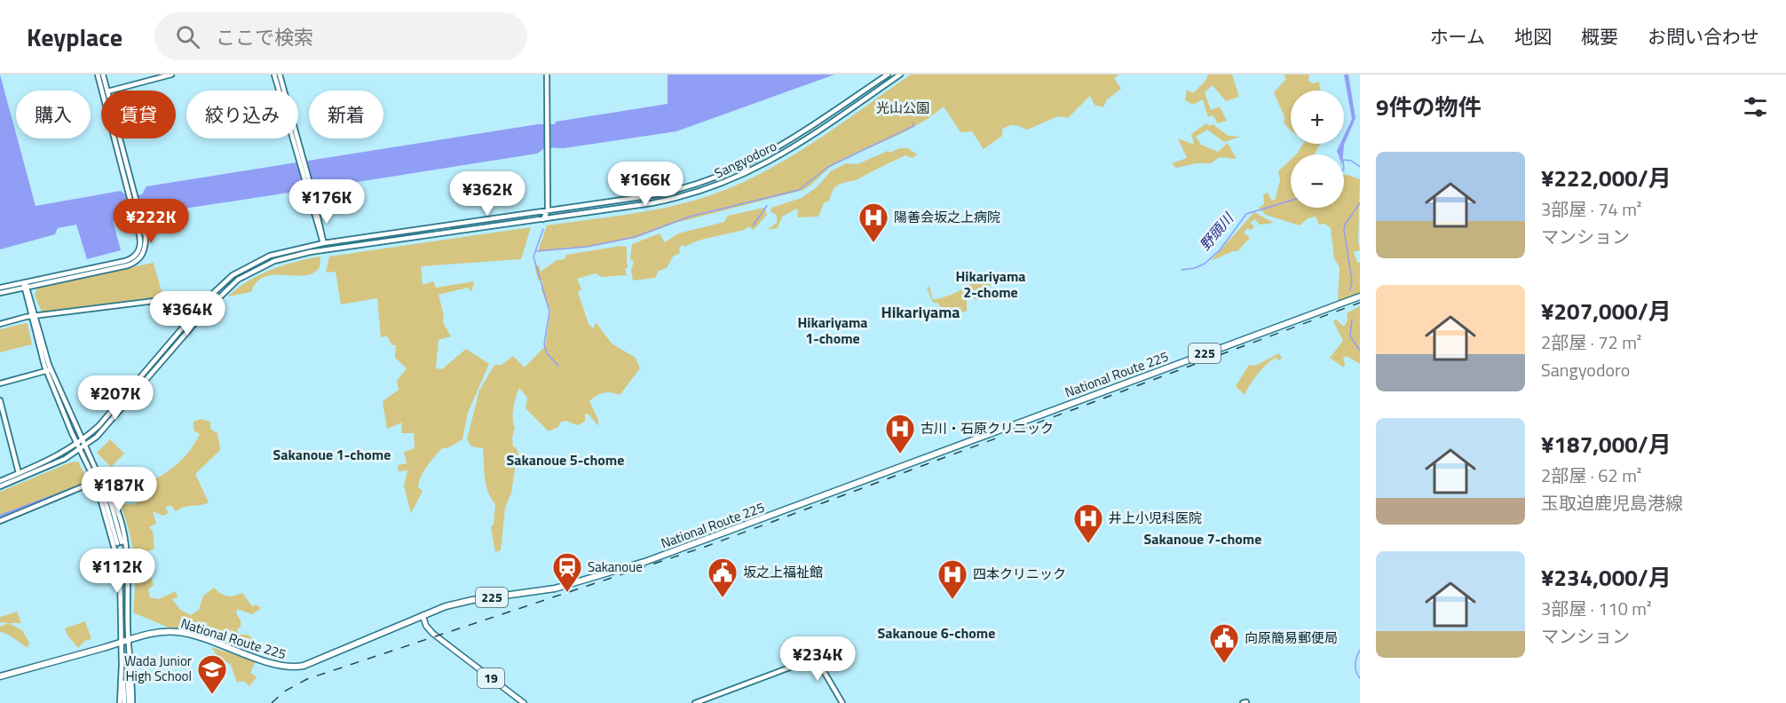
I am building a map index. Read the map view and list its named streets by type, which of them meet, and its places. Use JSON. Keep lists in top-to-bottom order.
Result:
{
  "streets": {
    "highway": ["225", "National Route 225"],
    "main road": ["Sangyodoro", "19"]
  },
  "crossings": [
    ["National Route 225", "19"]
  ],
  "districts": [
    "Hikariyama 2-chome",
    "Hikariyama",
    "Hikariyama 1-chome",
    "Sakanoue 1-chome",
    "Sakanoue 5-chome",
    "Sakanoue 7-chome",
    "Sakanoue 6-chome"
  ],
  "water": ["野頭川"],
  "parks": ["光山公園"],
  "places": {
    "hospital": [
      "陽善会坂之上病院",
      "古川・石原クリニック",
      "井上小児科医院",
      "四本クリニック"
    ],
    "station": ["Sakanoue"],
    "public building": ["坂之上福祉館", "向原簡易郵便局"],
    "school or university": ["Wada Junior High School"]
  },
  "page": {
    "header": "Keyplace",
    "search": "ここで検索",
    "nav": [
      "ホーム",
      "地図",
      "概要",
      "お問い合わせ"
    ],
    "heading": "9件の物件",
    "map_buttons": ["+", "−"],
    "chip": [
      "購入",
      "賃貸",
      "絞り込み",
      "新着"
    ],
    "list": [
      {
        "name": "¥222,000/月",
        "note": "3部屋 · 74 m² · マンション"
      },
      {
        "name": "¥207,000/月",
        "note": "2部屋 · 72 m² · Sangyodoro"
      },
      {
        "name": "¥187,000/月",
        "note": "2部屋 · 62 m² · 玉取迫鹿児島港線"
      },
      {
        "name": "¥234,000/月",
        "note": "3部屋 · 110 m² · マンション"
      }
    ],
    "price": [
      "¥166K",
      "¥362K",
      "¥176K",
      "¥222K",
      "¥364K",
      "¥207K",
      "¥187K",
      "¥112K",
      "¥234K"
    ]
  }
}
